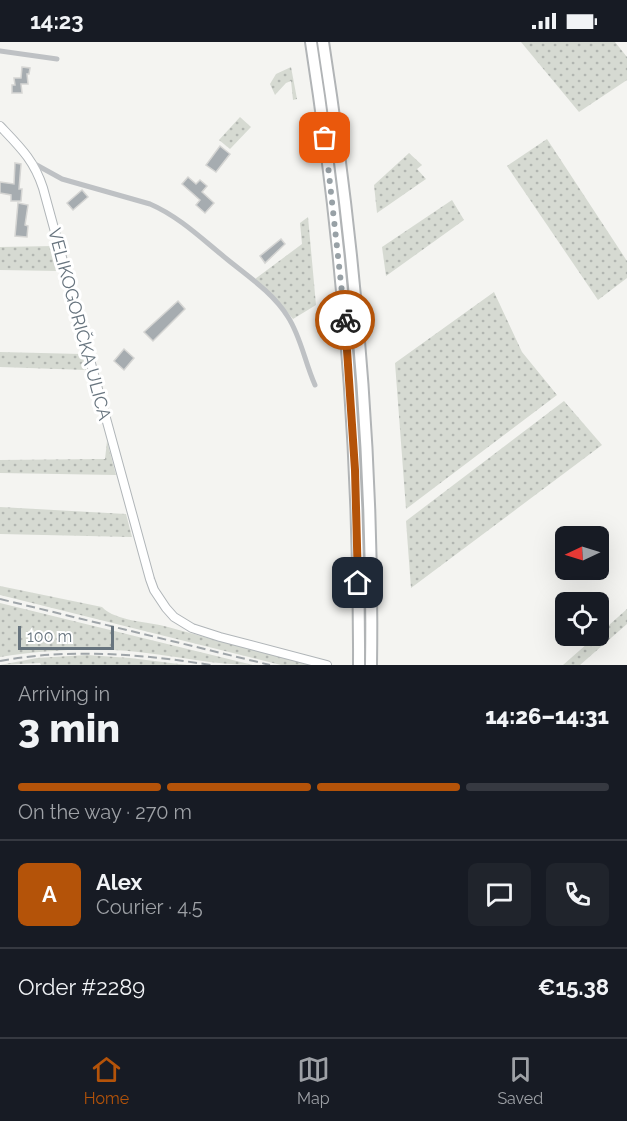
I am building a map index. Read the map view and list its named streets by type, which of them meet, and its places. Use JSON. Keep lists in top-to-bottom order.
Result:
{
  "streets": {
    "street": ["VELIKOGORIČKA ULICA"]
  },
  "scale_bar": "100 m",
  "north": "left",
  "page": {
    "status": "14:23",
    "scale": "100 m",
    "heading": ["3 min", "Arriving in", "14:26–14:31"],
    "panel": [
      "Alex",
      "Courier · 4.5",
      "Order #2289",
      "€15.38"
    ],
    "bar": "On the way · 270 m",
    "round": "A",
    "tabs": ["Home", "Map", "Saved"]
  }
}
